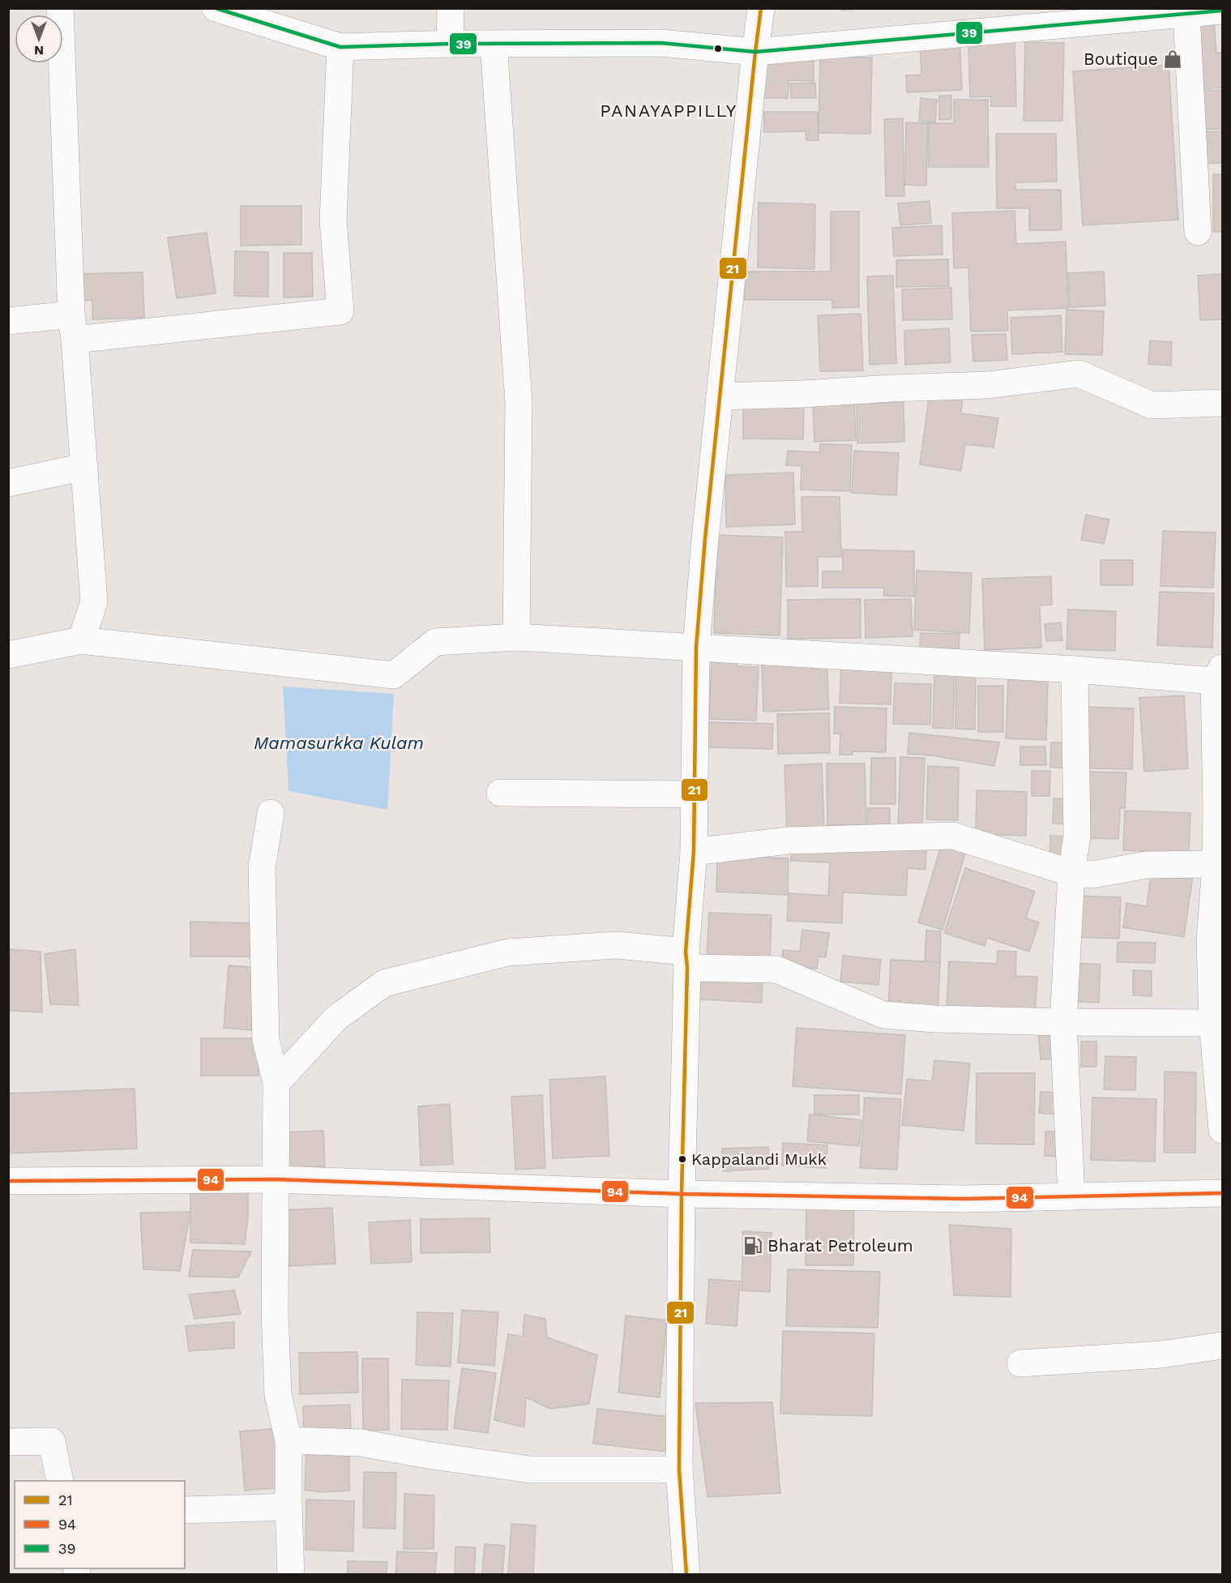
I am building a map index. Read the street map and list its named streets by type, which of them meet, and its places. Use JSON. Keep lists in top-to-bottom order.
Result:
{
  "districts": ["PANAYAPPILLY"],
  "water": ["Mamasurkka Kulam"],
  "places": {
    "shop": ["Boutique"],
    "other": ["Kappalandi Mukk"],
    "fuel station": ["Bharat Petroleum"]
  },
  "lines": ["transit line 21", "transit line 39", "transit line 94"],
  "legend": ["21", "94", "39"],
  "north": "bottom"
}
